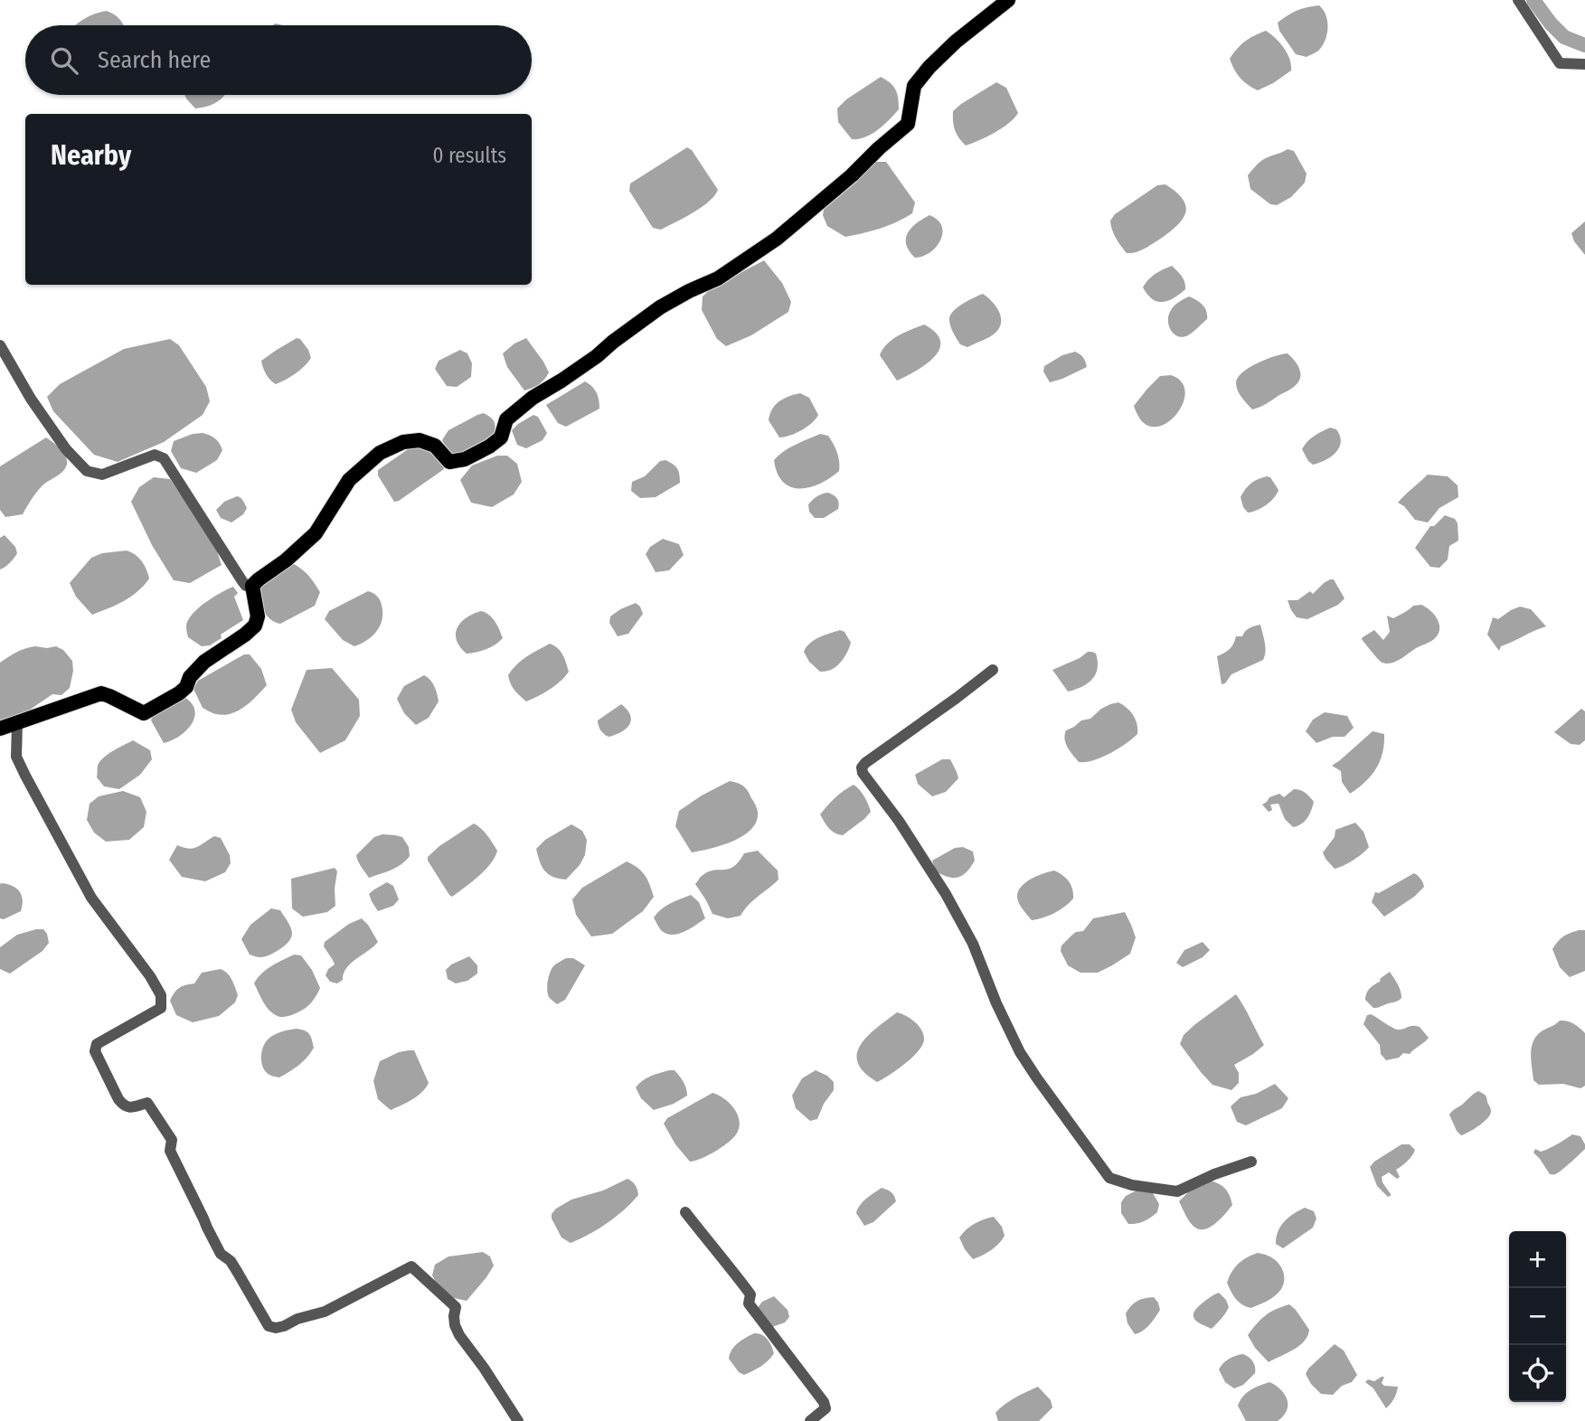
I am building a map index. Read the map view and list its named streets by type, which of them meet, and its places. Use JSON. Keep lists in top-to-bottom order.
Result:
{
  "page": {
    "search": "Search here",
    "heading": ["Nearby", "0 results"],
    "map_buttons": ["+", "−"]
  }
}
